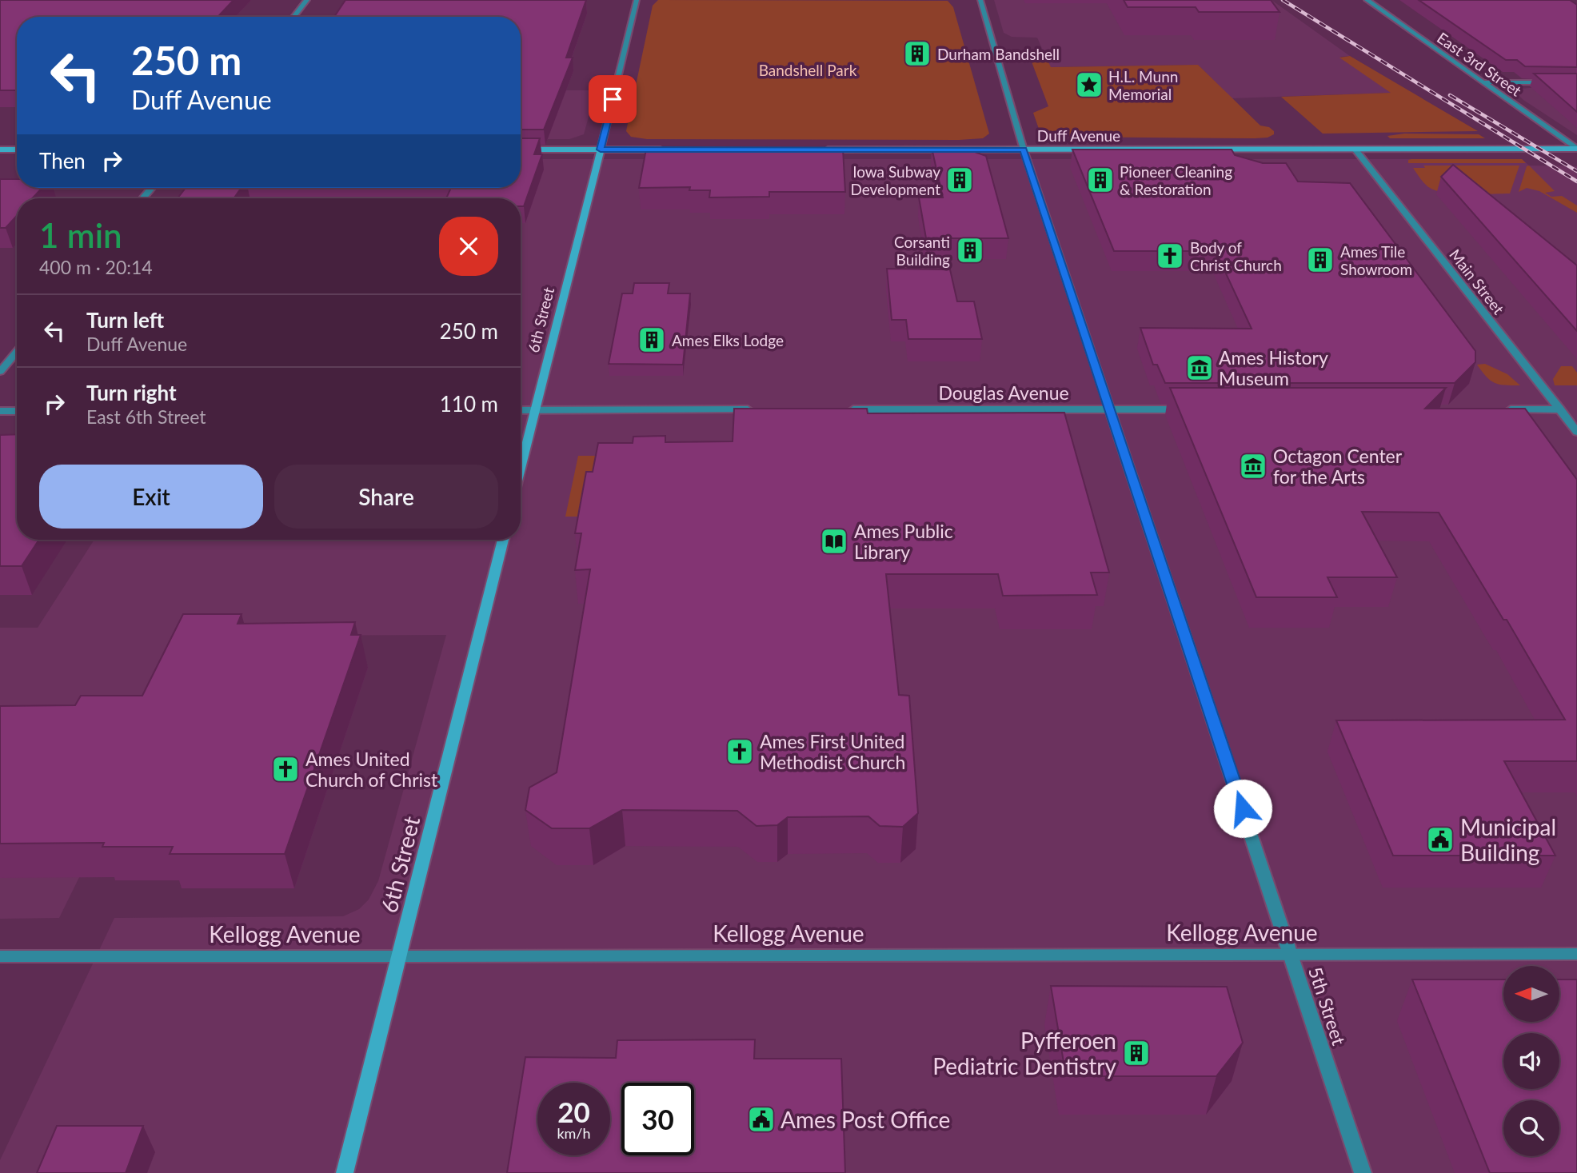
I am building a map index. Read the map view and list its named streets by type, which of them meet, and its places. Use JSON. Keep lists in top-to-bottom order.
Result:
{
  "streets": {
    "main road": ["Duff Avenue", "6th Street"],
    "street": [
      "East 3rd Street",
      "Main Street",
      "Douglas Avenue",
      "Kellogg Avenue",
      "5th Street"
    ]
  },
  "crossings": [
    ["East 3rd Street", "Duff Avenue"],
    ["Duff Avenue", "Main Street"],
    ["Duff Avenue", "5th Street"],
    ["6th Street", "Kellogg Avenue"],
    ["Douglas Avenue", "5th Street"],
    ["Kellogg Avenue", "5th Street"]
  ],
  "parks": ["Bandshell Park"],
  "places": {
    "building": [
      "Durham Bandshell",
      "Iowa Subway Development",
      "Pioneer Cleaning & Restoration",
      "Corsanti Building",
      "Ames Tile Showroom",
      "Ames Elks Lodge",
      "Pyfferoen Pediatric Dentistry"
    ],
    "place": ["H.L. Munn Memorial"],
    "church": ["Body of Christ Church", "Ames First United Methodist Church", "Ames United Church of Christ"],
    "museum": ["Ames History Museum", "Octagon Center for the Arts"],
    "library": ["Ames Public Library"],
    "public building": ["Municipal Building", "Ames Post Office"]
  },
  "north": "left",
  "page": {
    "turn": ["250 m", "Duff Avenue"],
    "then": "Then",
    "heading": ["1 min", "400 m · 20:14"],
    "list": [
      {
        "name": "Turn left",
        "note": "Duff Avenue",
        "value": "250 m"
      },
      {
        "name": "Turn right",
        "note": "East 6th Street",
        "value": "110 m"
      }
    ],
    "buttons": ["Exit", "Share"],
    "speed": "20 km/h",
    "limit": "30"
  }
}
